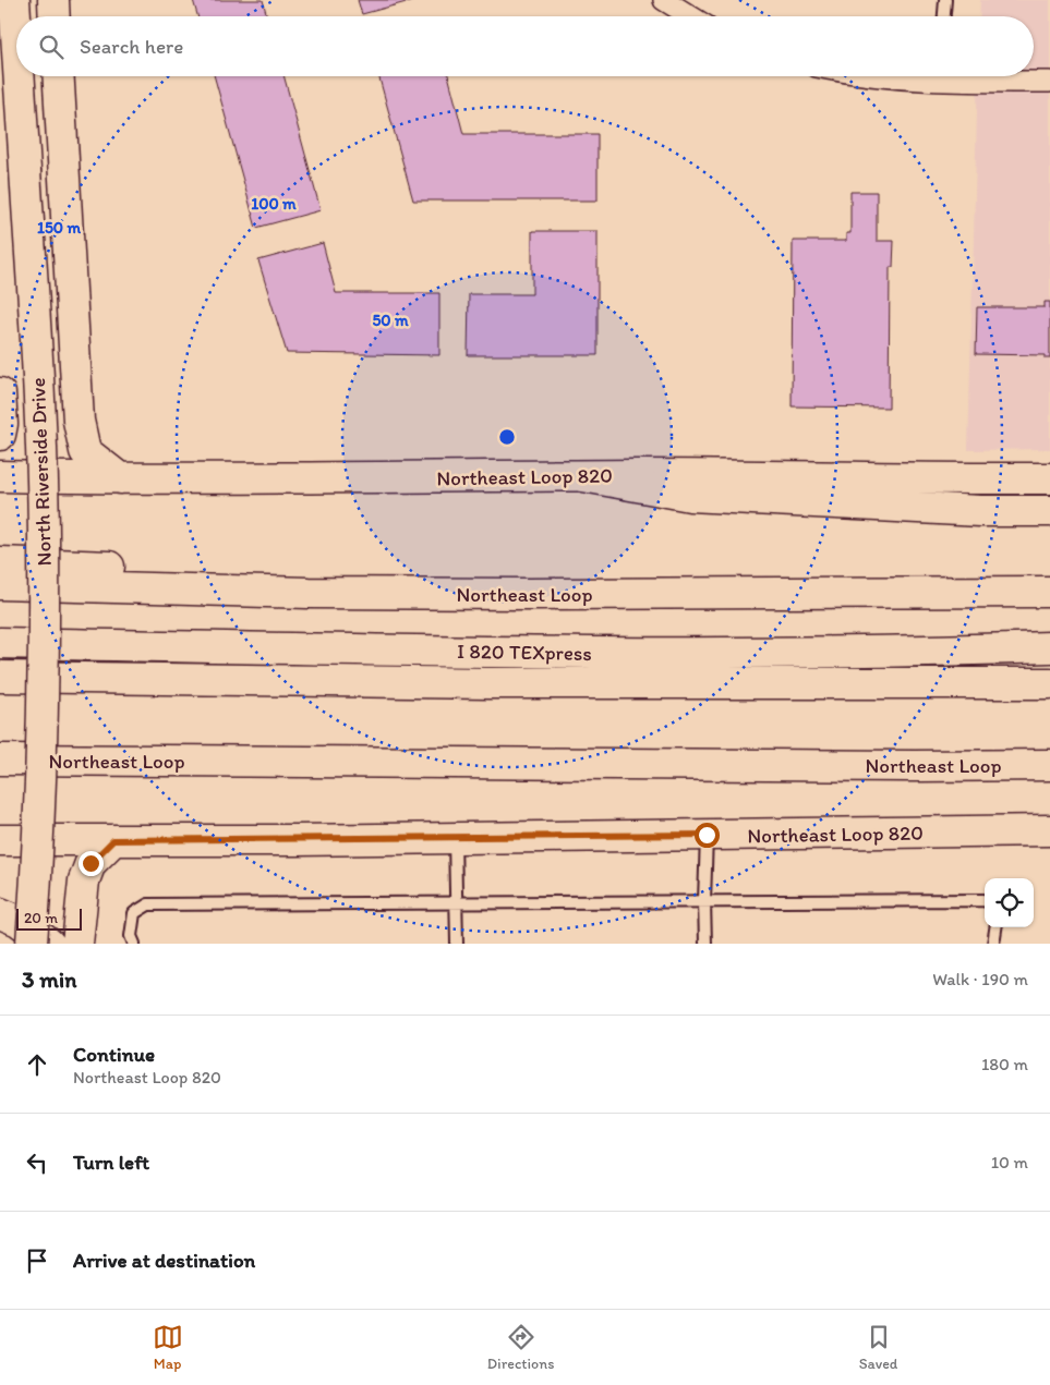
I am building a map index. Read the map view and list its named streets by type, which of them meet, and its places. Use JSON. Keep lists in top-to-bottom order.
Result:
{
  "streets": {
    "main road": [
      "North Riverside Drive",
      "Northeast Loop 820",
      "Northeast Loop",
      "I 820 TEXpress"
    ]
  },
  "scale_bar": "20 m",
  "page": {
    "search": "Search here",
    "scale": "20 m",
    "heading": ["3 min", "Walk · 190 m"],
    "list": [
      ["Continue", "Northeast Loop 820", "180 m"],
      ["Turn left", "10 m"],
      "Arrive at destination"
    ],
    "nav": ["Map", "Directions", "Saved"]
  },
  "rings": ["100 m", "150 m", "50 m"]
}
